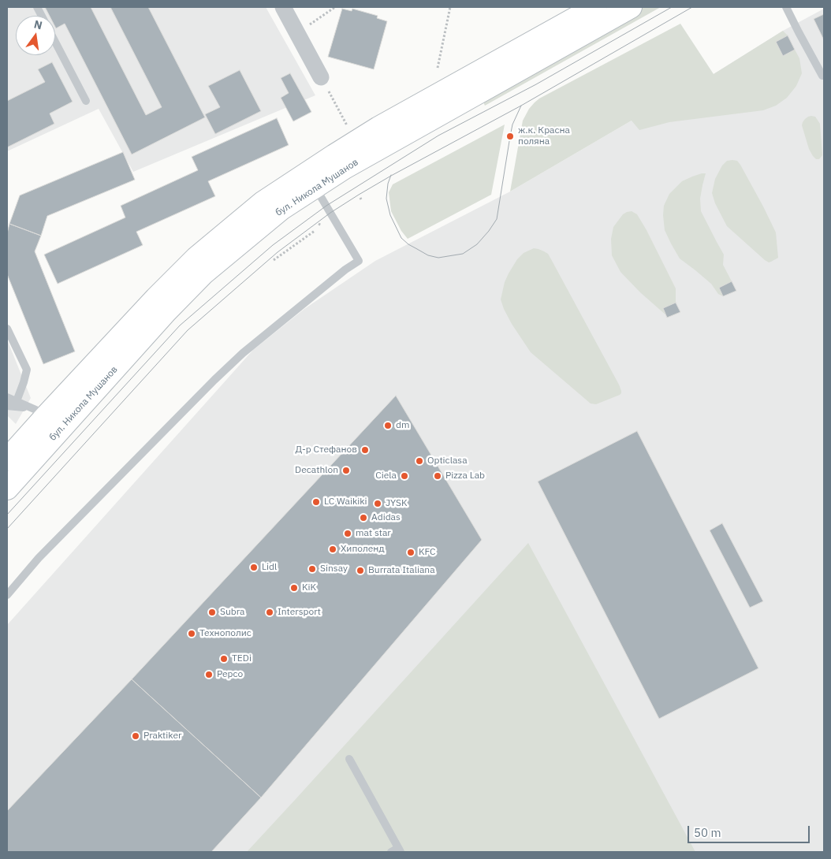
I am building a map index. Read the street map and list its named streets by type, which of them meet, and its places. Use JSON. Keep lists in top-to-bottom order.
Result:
{
  "streets": {
    "main road": ["бул. Никола Мушанов"]
  },
  "places": [
    "ж.к. Красна поляна",
    "dm",
    "Д-р Стефанов",
    "Opticlasa",
    "Decathlon",
    "Ciela",
    "Pizza Lab",
    "LC Waikiki",
    "JYSK",
    "Adidas",
    "mat star",
    "Хиполенд",
    "KFC",
    "Lidl",
    "Sinsay",
    "Burrata Italiana",
    "KiK",
    "Subra",
    "Intersport",
    "Технополис",
    "TEDi",
    "Pepco",
    "Praktiker"
  ],
  "scale_bar": "50 m",
  "north": "top"
}
